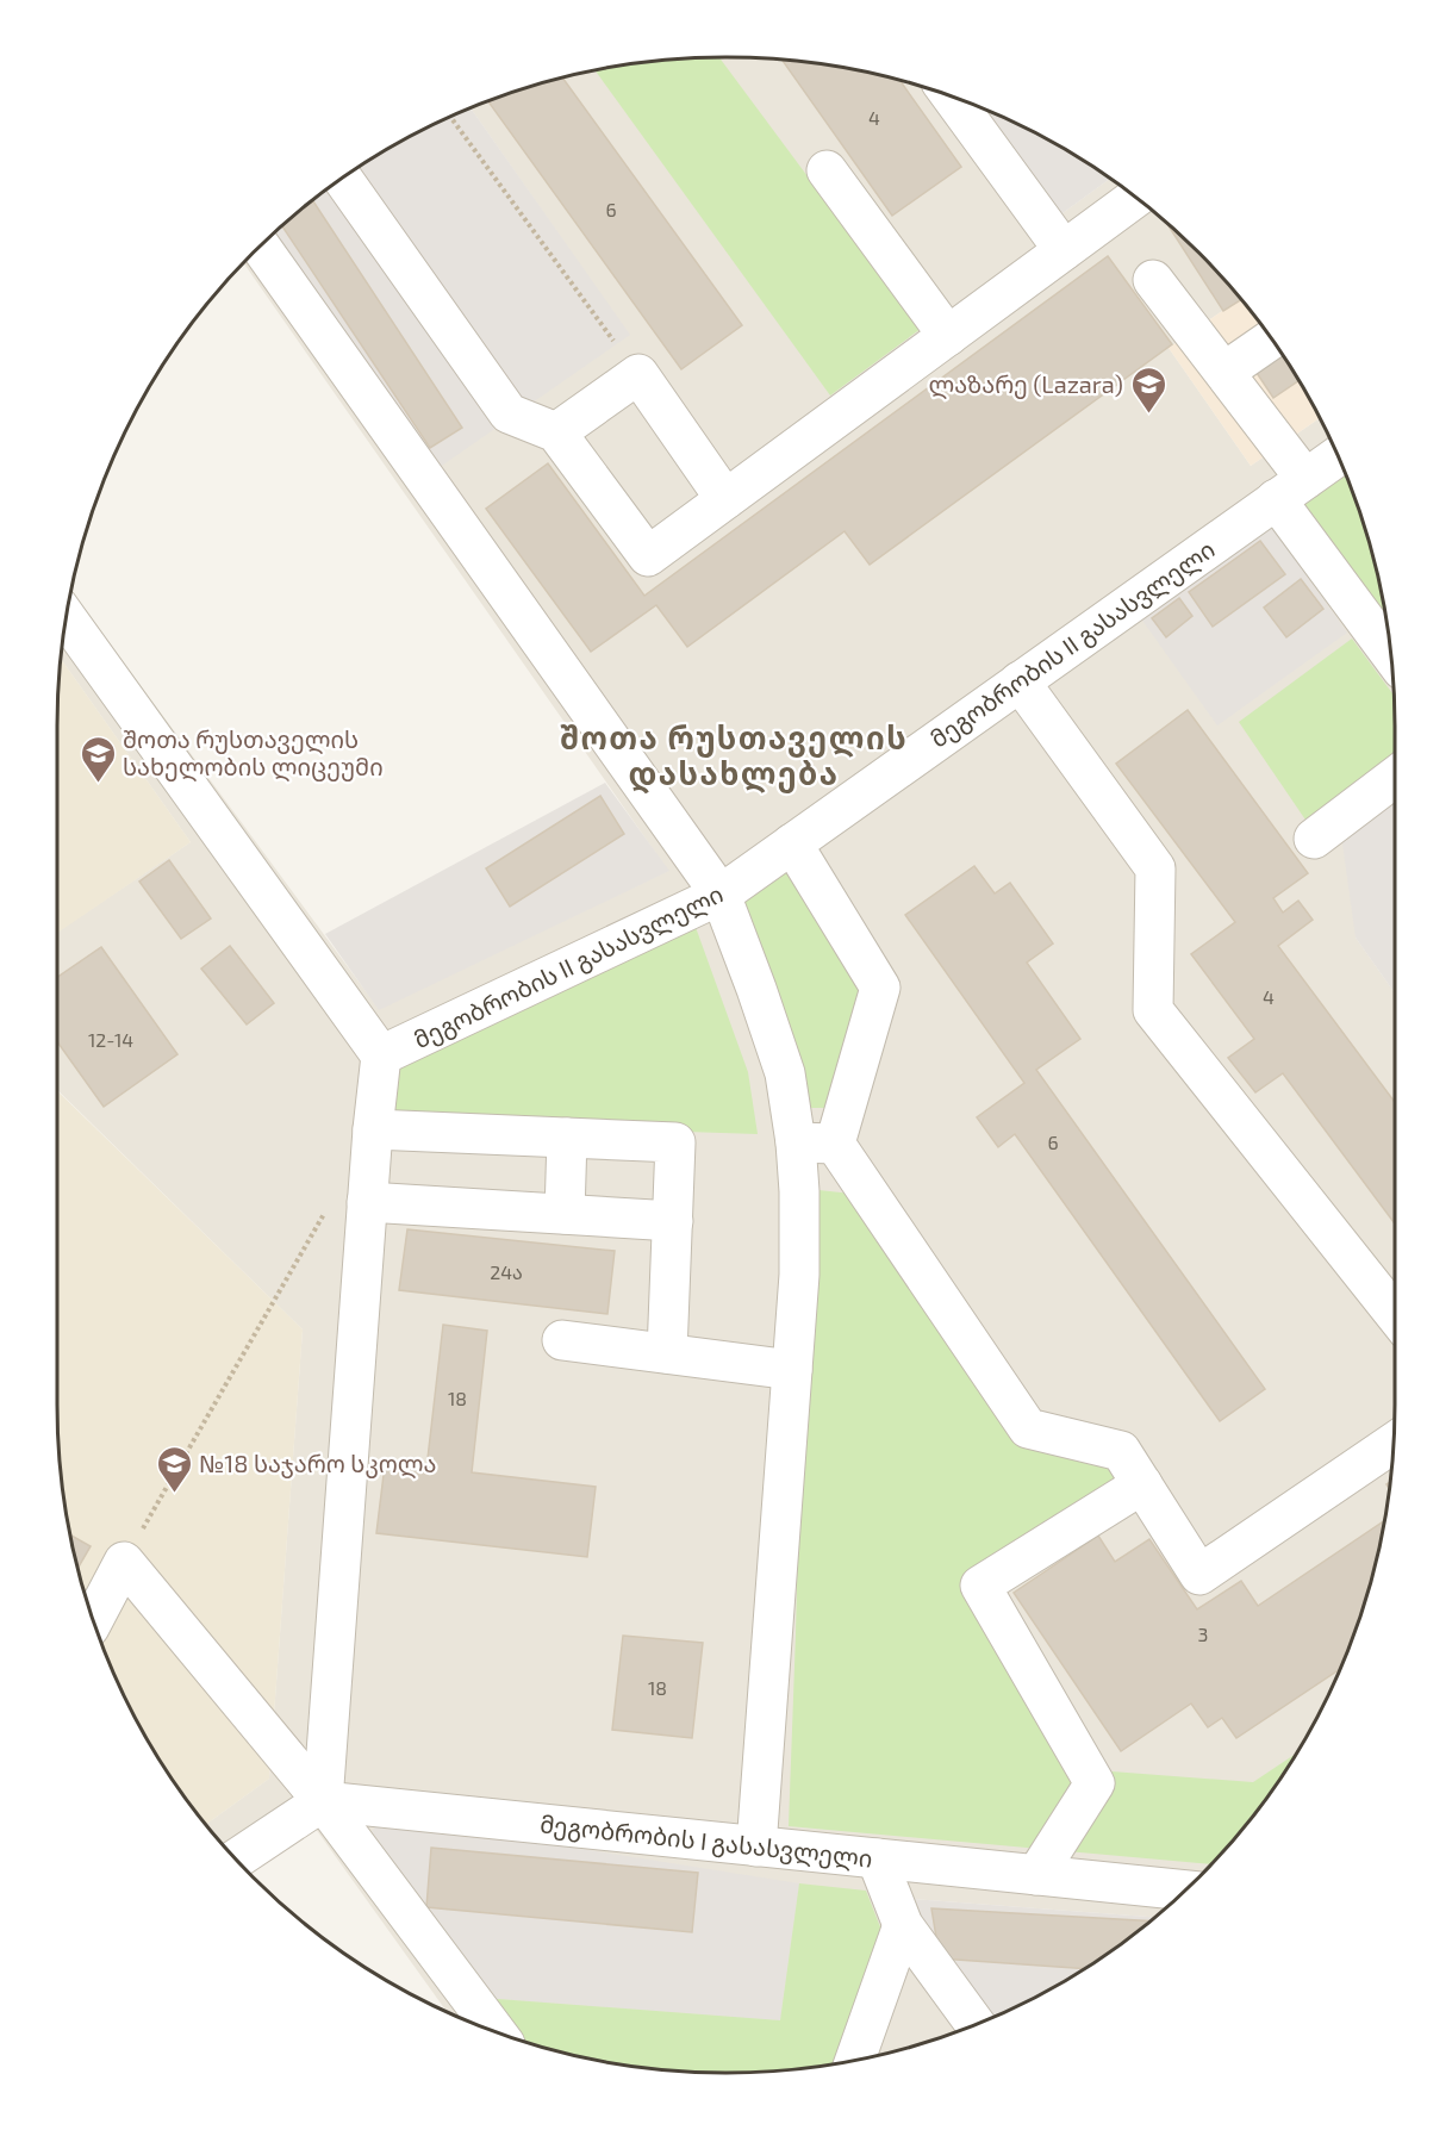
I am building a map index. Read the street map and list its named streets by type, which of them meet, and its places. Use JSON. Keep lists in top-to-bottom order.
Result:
{
  "streets": {
    "street": ["მეგობრობის II გასასვლელი", "მეგობრობის I გასასვლელი"]
  },
  "districts": ["შოთა რუსთაველის დასახლება"],
  "places": {
    "school or university": ["ლაზარე (Lazara)", "შოთა რუსთაველის სახელობის ლიცეუმი", "№18 საჯარო სკოლა"]
  },
  "house_numbers": [
    "4",
    "6",
    "4",
    "12-14",
    "6",
    "24ა",
    "18",
    "3",
    "18"
  ]
}
